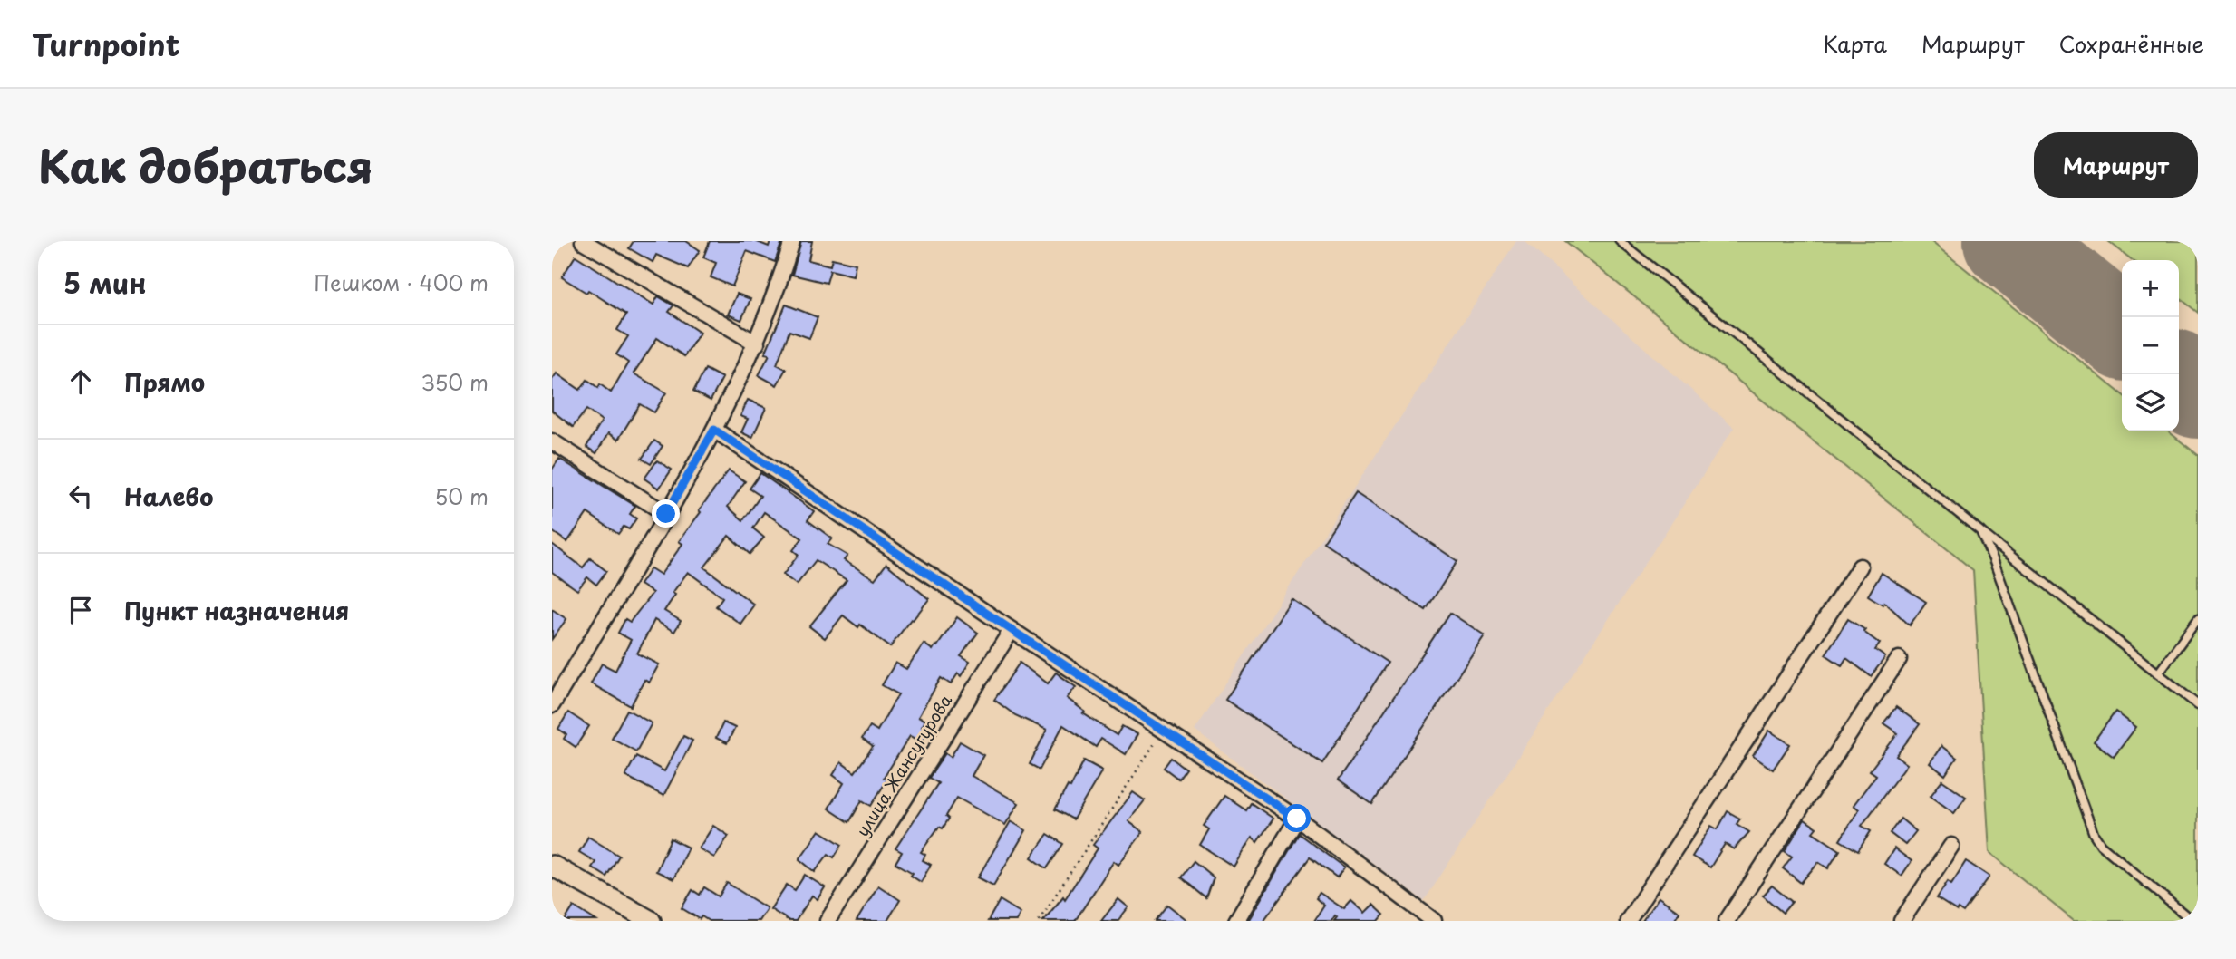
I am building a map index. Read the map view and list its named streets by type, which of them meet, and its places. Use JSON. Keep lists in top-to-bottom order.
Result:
{
  "streets": {
    "street": ["улица Жансугурова"]
  },
  "page": {
    "header": "Turnpoint",
    "nav": ["Карта", "Маршрут", "Сохранённые"],
    "title": "Как добраться",
    "buttons": "Маршрут",
    "heading": ["5 мин", "Пешком · 400 m"],
    "map_buttons": ["+", "−"],
    "list": [
      ["Прямо", "350 m"],
      ["Налево", "50 m"],
      "Пункт назначения"
    ]
  }
}
